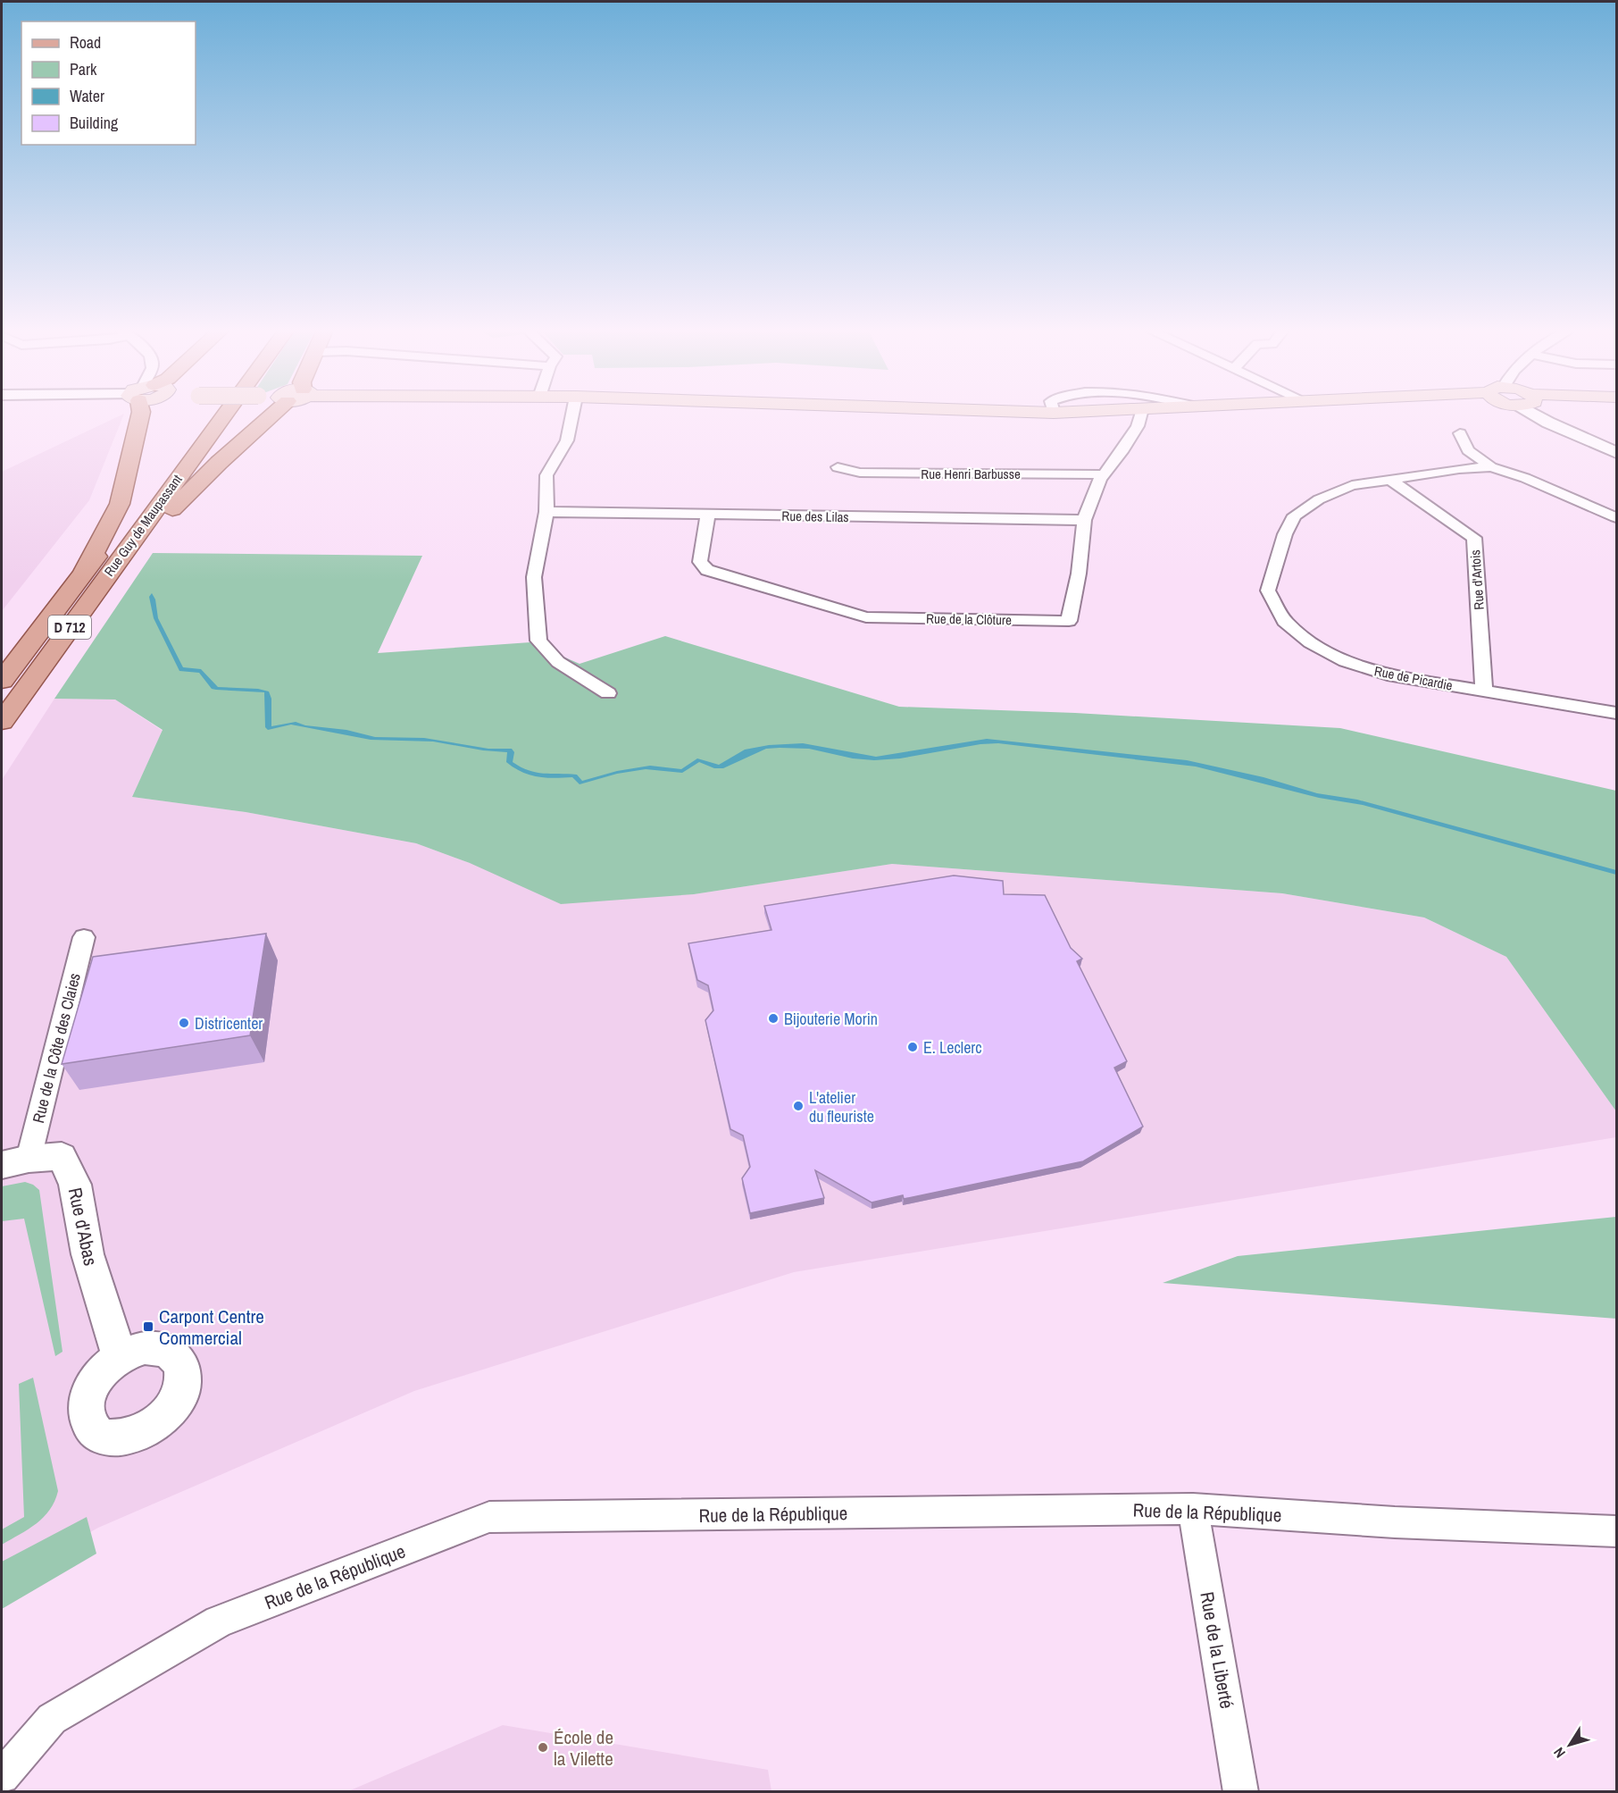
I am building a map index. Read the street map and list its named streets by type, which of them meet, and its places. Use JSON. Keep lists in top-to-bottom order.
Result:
{
  "streets": {
    "main road": ["Rue Guy de Maupassant", "D 712"],
    "street": [
      "Rue Henri Barbusse",
      "Rue des Lilas",
      "Rue d'Artois",
      "Rue de la Clôture",
      "Rue de Picardie",
      "Rue de la Côte des Claies",
      "Rue d'Abas",
      "Rue de la République",
      "Rue de la Liberté"
    ]
  },
  "crossings": [
    ["Rue Henri Barbusse", "Rue de la Clôture"],
    ["Rue des Lilas", "Rue de la Clôture"],
    ["Rue d'Artois", "Rue de Picardie"],
    ["Rue de la Côte des Claies", "Rue d'Abas"],
    ["Rue de la République", "Rue de la Liberté"]
  ],
  "places": {
    "other": [
      "Bijouterie Morin",
      "Districenter",
      "E. Leclerc",
      "L'atelier du fleuriste",
      "École de la Vilette"
    ],
    "transit": ["Carpont Centre Commercial"]
  },
  "legend": [
    "Road",
    "Park",
    "Water",
    "Building"
  ],
  "north": "bottom left"
}
